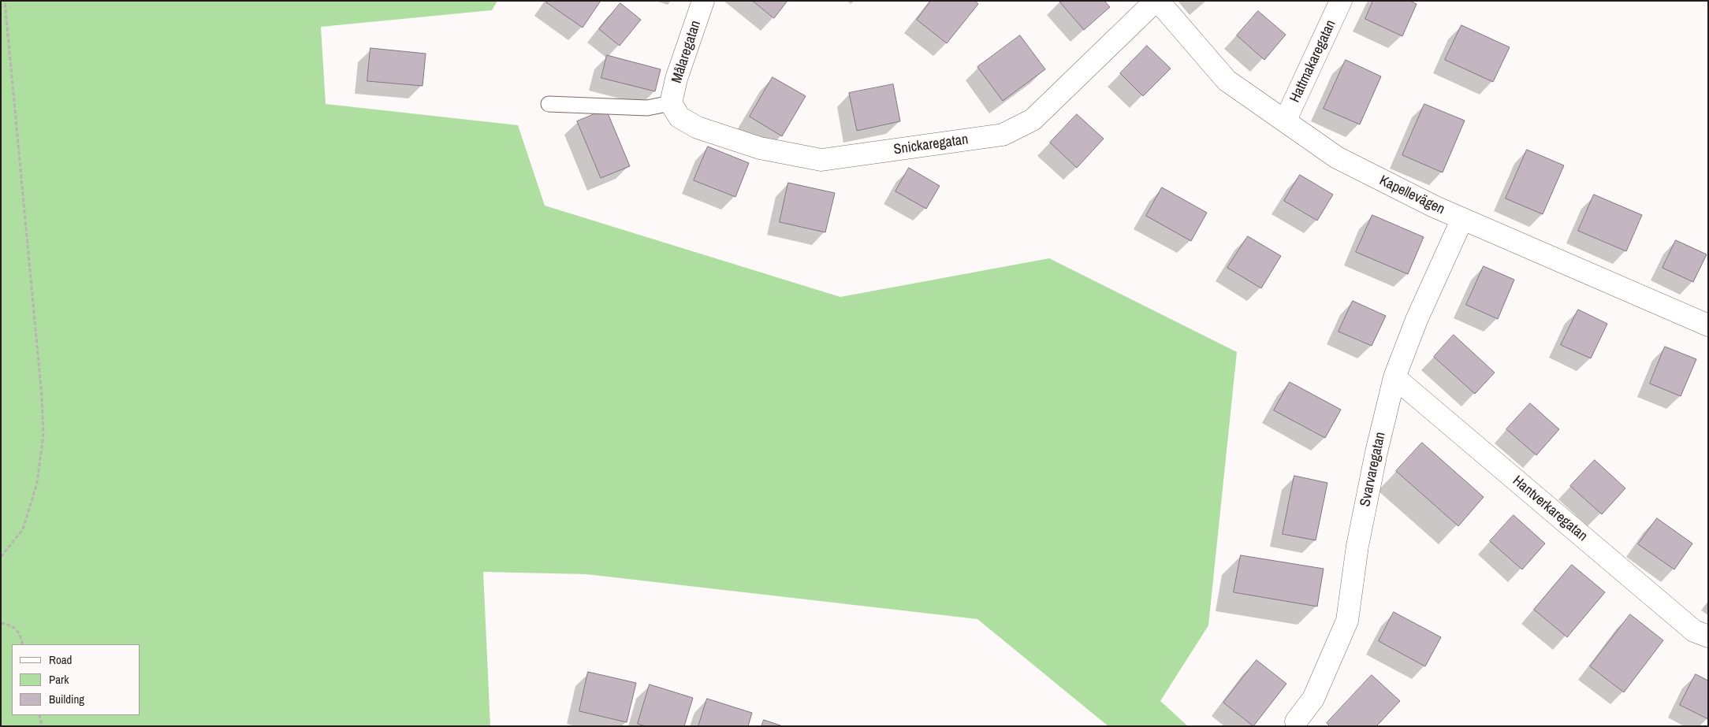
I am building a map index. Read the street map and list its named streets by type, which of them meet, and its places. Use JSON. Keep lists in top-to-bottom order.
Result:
{
  "streets": {
    "street": [
      "Målaregatan",
      "Hattmakaregatan",
      "Snickaregatan",
      "Kapellevägen",
      "Svarvaregatan",
      "Hantverkaregatan"
    ]
  },
  "crossings": [
    ["Målaregatan", "Snickaregatan"],
    ["Hattmakaregatan", "Kapellevägen"],
    ["Snickaregatan", "Kapellevägen"],
    ["Kapellevägen", "Svarvaregatan"],
    ["Svarvaregatan", "Hantverkaregatan"]
  ],
  "legend": ["Road", "Park", "Building"]
}
